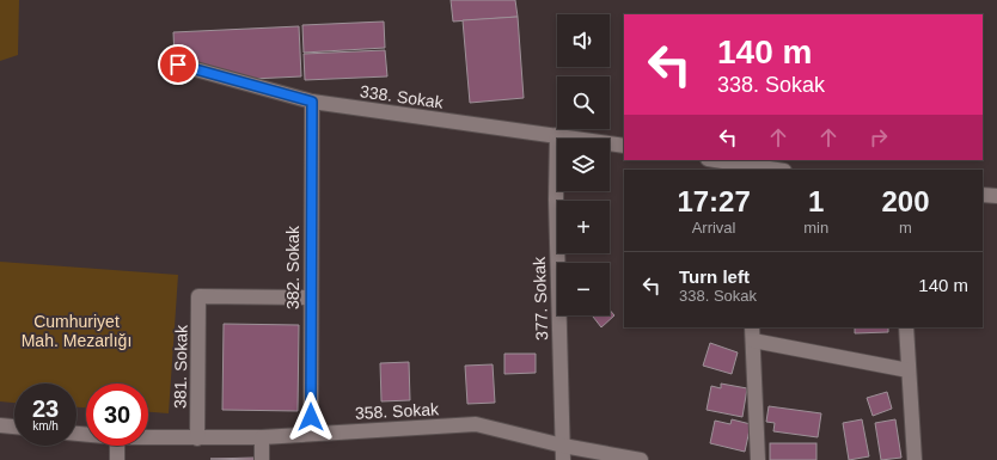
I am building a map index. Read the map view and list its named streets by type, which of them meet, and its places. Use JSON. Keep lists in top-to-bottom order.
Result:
{
  "streets": {
    "street": [
      "338. Sokak",
      "382. Sokak",
      "377. Sokak",
      "381. Sokak",
      "358. Sokak"
    ]
  },
  "crossings": [
    ["338. Sokak", "382. Sokak"],
    ["338. Sokak", "377. Sokak"],
    ["382. Sokak", "381. Sokak"],
    ["382. Sokak", "358. Sokak"],
    ["377. Sokak", "358. Sokak"],
    ["381. Sokak", "358. Sokak"]
  ],
  "parks": ["Cumhuriyet Mah. Mezarlığı"],
  "page": {
    "map_buttons": ["+", "−"],
    "turn": ["140 m", "338. Sokak"],
    "eta": [
      "17:27",
      "Arrival",
      "1",
      "min",
      "200",
      "m"
    ],
    "list": [
      {
        "name": "Turn left",
        "note": "338. Sokak",
        "value": "140 m"
      }
    ],
    "speed": "23 km/h",
    "limit": "30"
  }
}
